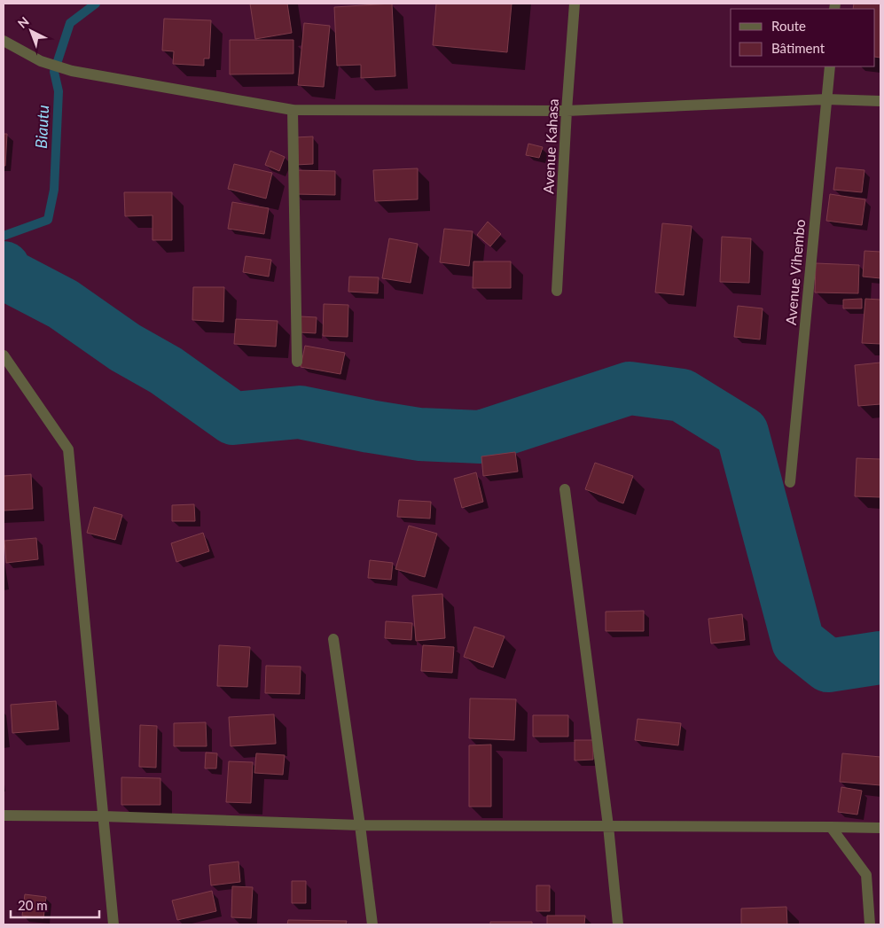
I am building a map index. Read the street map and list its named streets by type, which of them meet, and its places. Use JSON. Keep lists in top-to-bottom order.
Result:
{
  "streets": {
    "street": ["Avenue Kahasa", "Avenue Vihembo"]
  },
  "water": ["Biautu"],
  "legend": ["Route", "Bâtiment"],
  "scale_bar": "20 m",
  "north": "top left"
}
